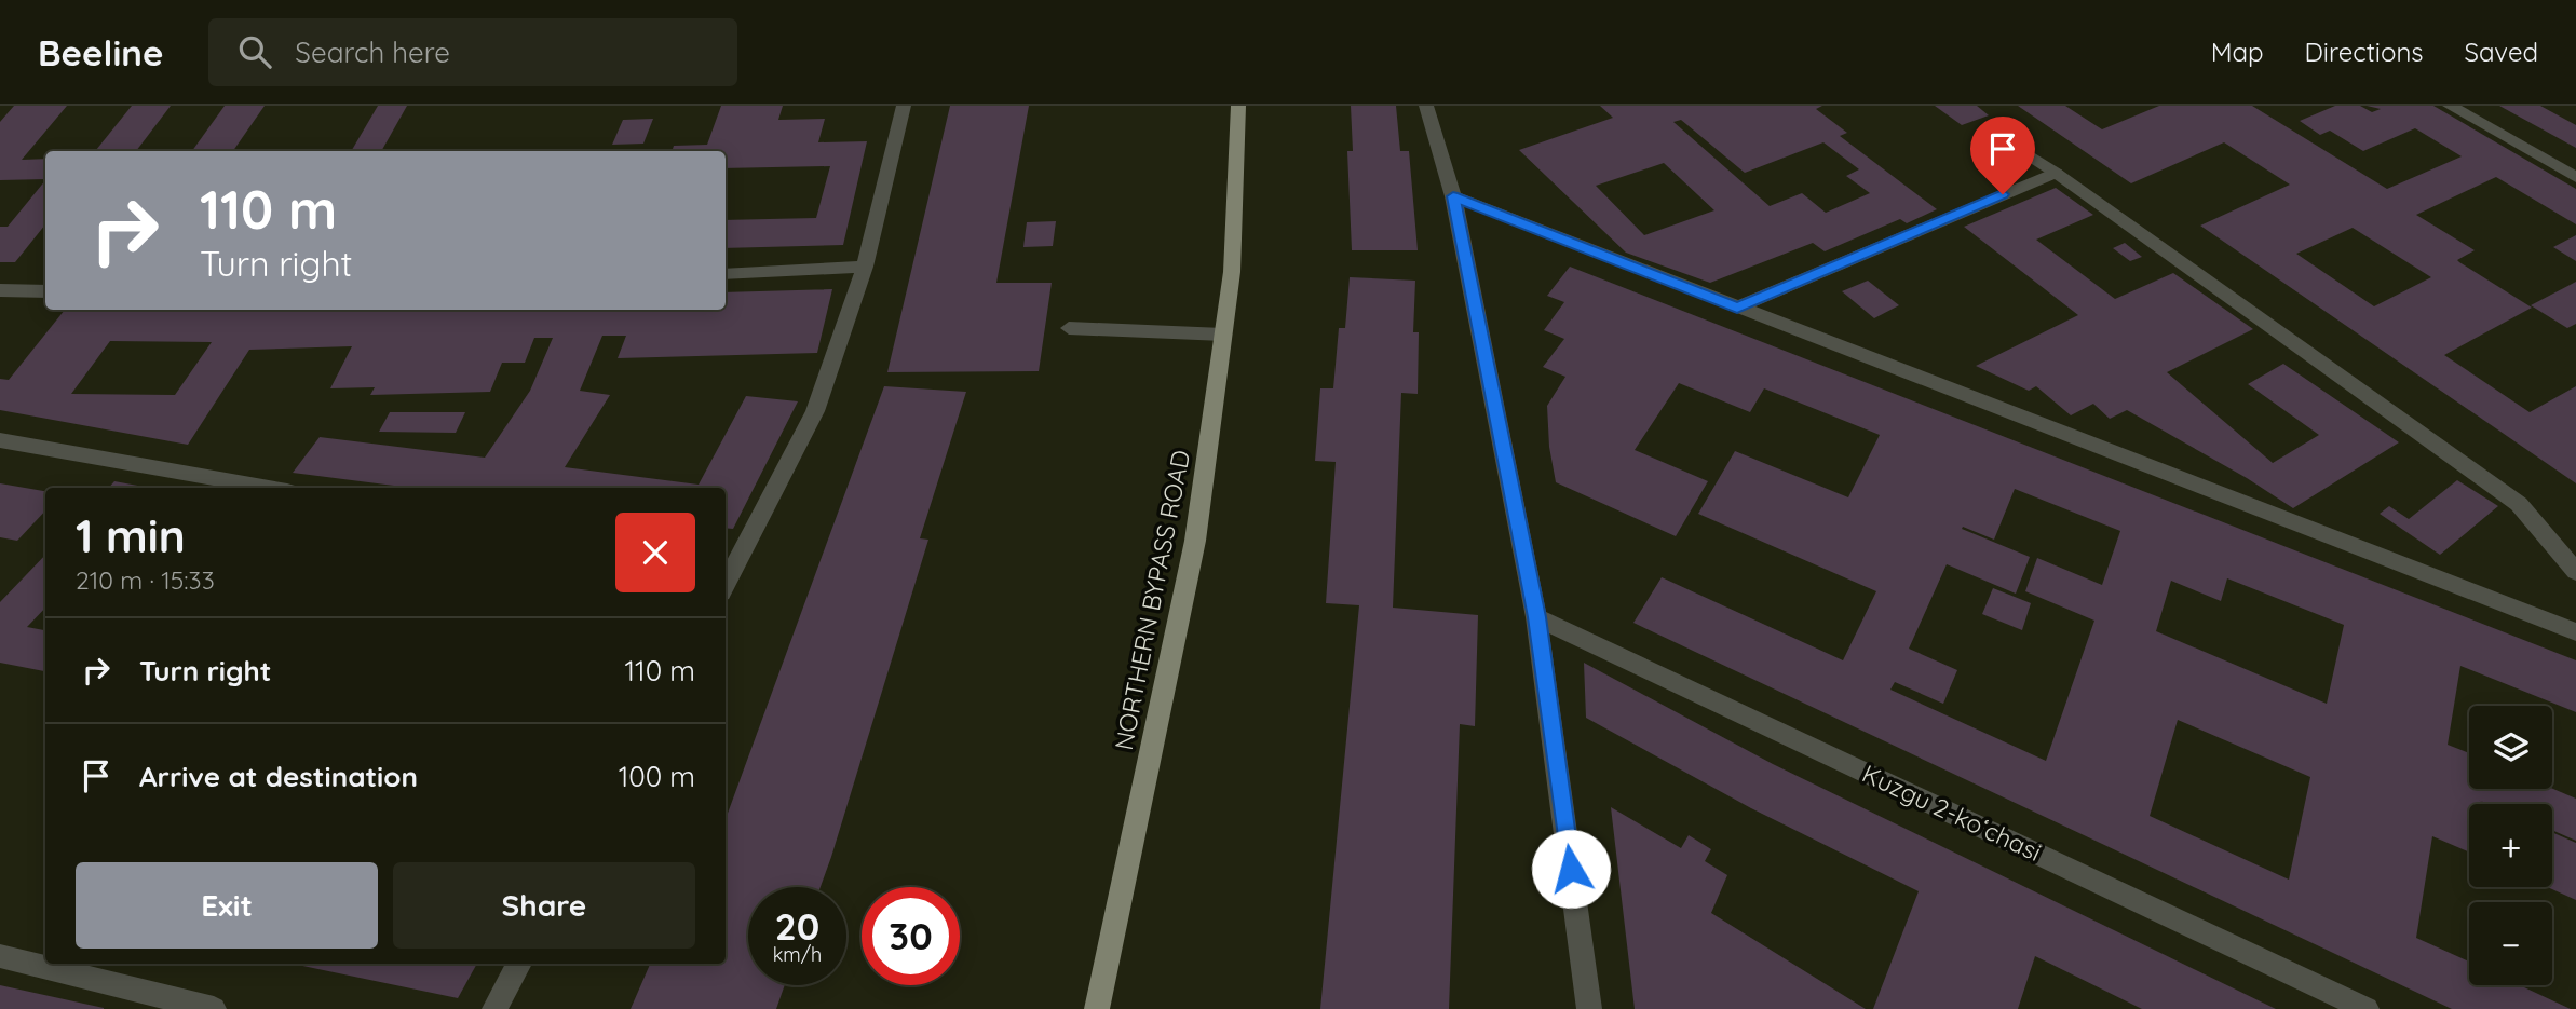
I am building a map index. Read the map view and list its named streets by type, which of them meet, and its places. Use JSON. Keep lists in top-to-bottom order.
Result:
{
  "streets": {
    "main road": ["NORTHERN BYPASS ROAD"],
    "street": ["Kuzgu 2-koʻchasi"]
  },
  "page": {
    "header": "Beeline",
    "search": "Search here",
    "nav": ["Map", "Directions", "Saved"],
    "turn": ["110 m", "Turn right"],
    "heading": ["1 min", "210 m · 15:33"],
    "list": [
      {
        "name": "Turn right",
        "value": "110 m"
      },
      {
        "name": "Arrive at destination",
        "value": "100 m"
      }
    ],
    "map_buttons": ["+", "−"],
    "buttons": ["Exit", "Share"],
    "speed": "20 km/h",
    "limit": "30"
  }
}
